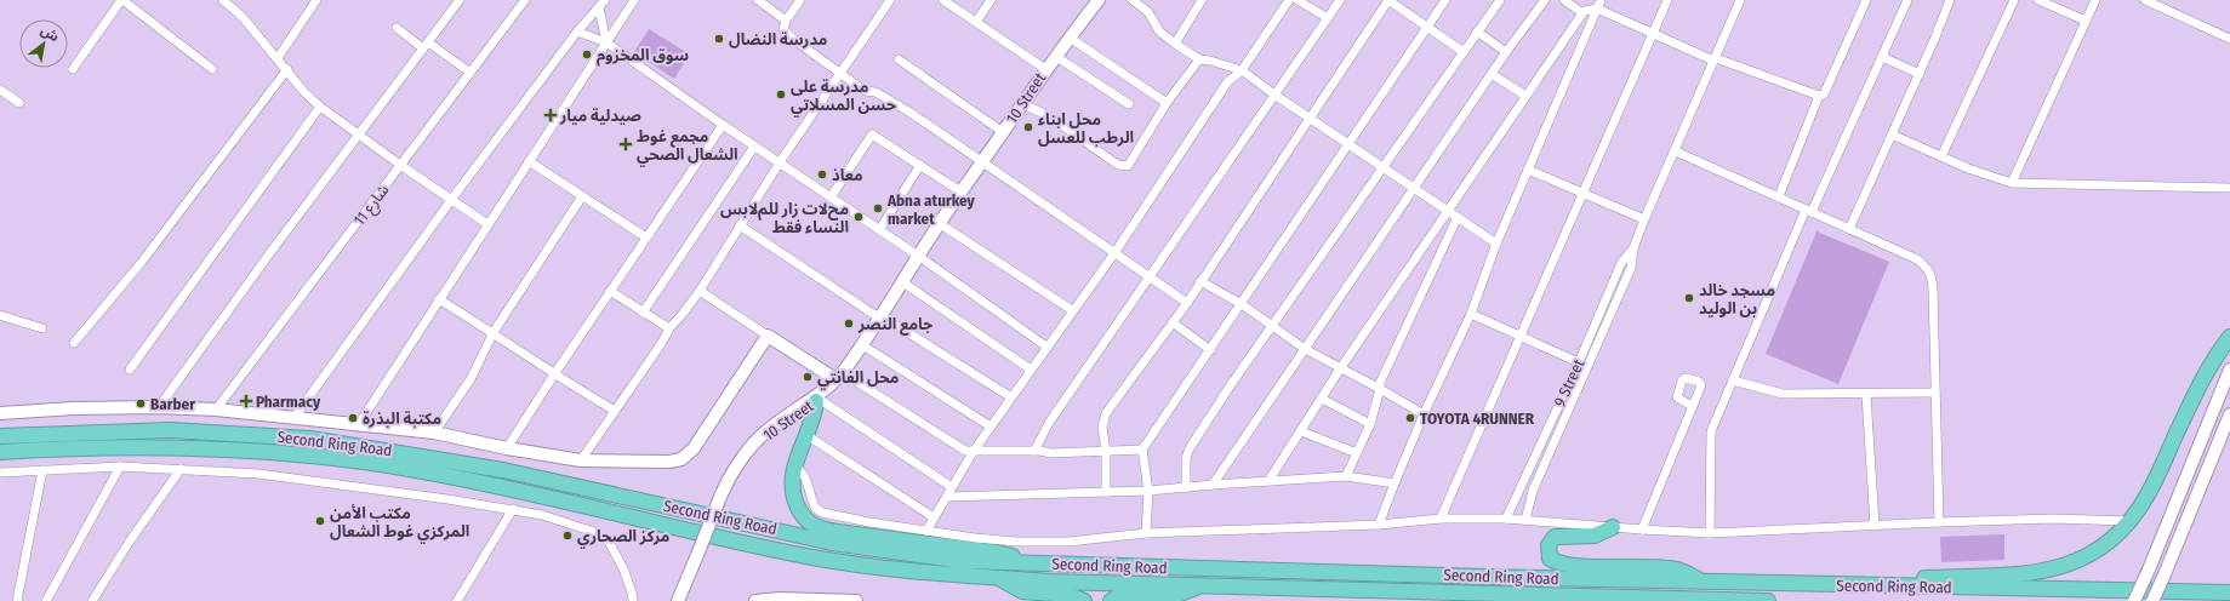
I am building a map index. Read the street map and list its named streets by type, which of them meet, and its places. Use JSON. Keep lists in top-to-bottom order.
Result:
{
  "streets": {
    "highway": ["Second Ring Road"],
    "main road": ["10 Street"],
    "street": ["شارع 11", "9 Street"]
  },
  "places": {
    "other": [
      "مدرسة النضال",
      "سوق المخزوم",
      "مدرسة على حسن المسلاتي",
      "محل ابناء الرطب للعسل",
      "معاذ",
      "Abna aturkey market",
      "محﻻت زار للمﻻبس النساء فقط",
      "مسجد خالد بن الوليد",
      "جامع النصر",
      "محل الفانتي",
      "Barber",
      "مكتبة البذرة",
      "TOYOTA 4RUNNER",
      "مكتب الأمن المركزي غوط الشعال",
      "مركز الصحاري"
    ],
    "health": ["صيدلية ميار", "مجمع غوط الشعال الصحي", "Pharmacy"]
  },
  "north": "top right"
}
